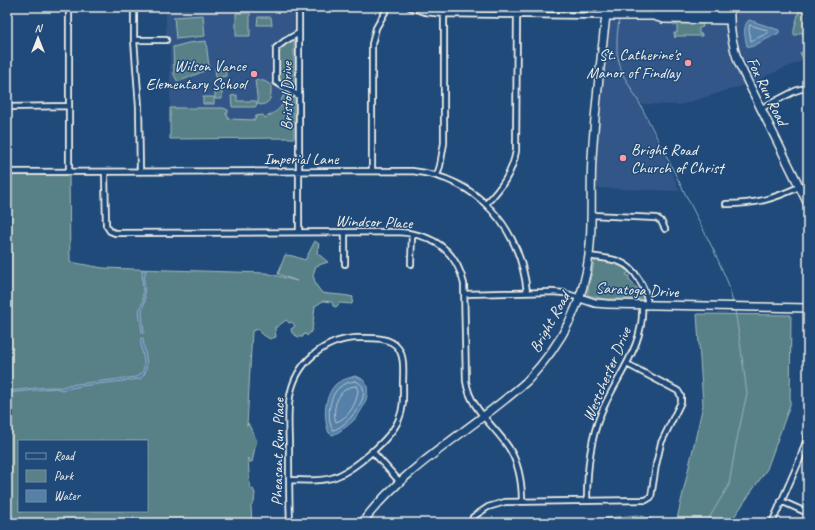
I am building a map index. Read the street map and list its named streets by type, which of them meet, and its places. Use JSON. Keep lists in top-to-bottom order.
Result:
{
  "streets": {
    "main road": ["Fox Run Road", "Saratoga Drive", "Bright Road"],
    "street": [
      "Bristol Drive",
      "Imperial Lane",
      "Windsor Place",
      "Westchester Drive",
      "Pheasant Run Place"
    ]
  },
  "crossings": [
    ["Bristol Drive", "Imperial Lane"],
    ["Bristol Drive", "Windsor Place"],
    ["Imperial Lane", "Windsor Place"],
    ["Imperial Lane", "Saratoga Drive"],
    ["Windsor Place", "Saratoga Drive"],
    ["Windsor Place", "Bright Road"],
    ["Saratoga Drive", "Bright Road"],
    ["Saratoga Drive", "Westchester Drive"],
    ["Bright Road", "Westchester Drive"]
  ],
  "places": ["St. Catherine's Manor of Findlay", "Wilson Vance Elementary School", "Bright Road Church of Christ"],
  "legend": ["Road", "Park", "Water"],
  "north": "top"
}
